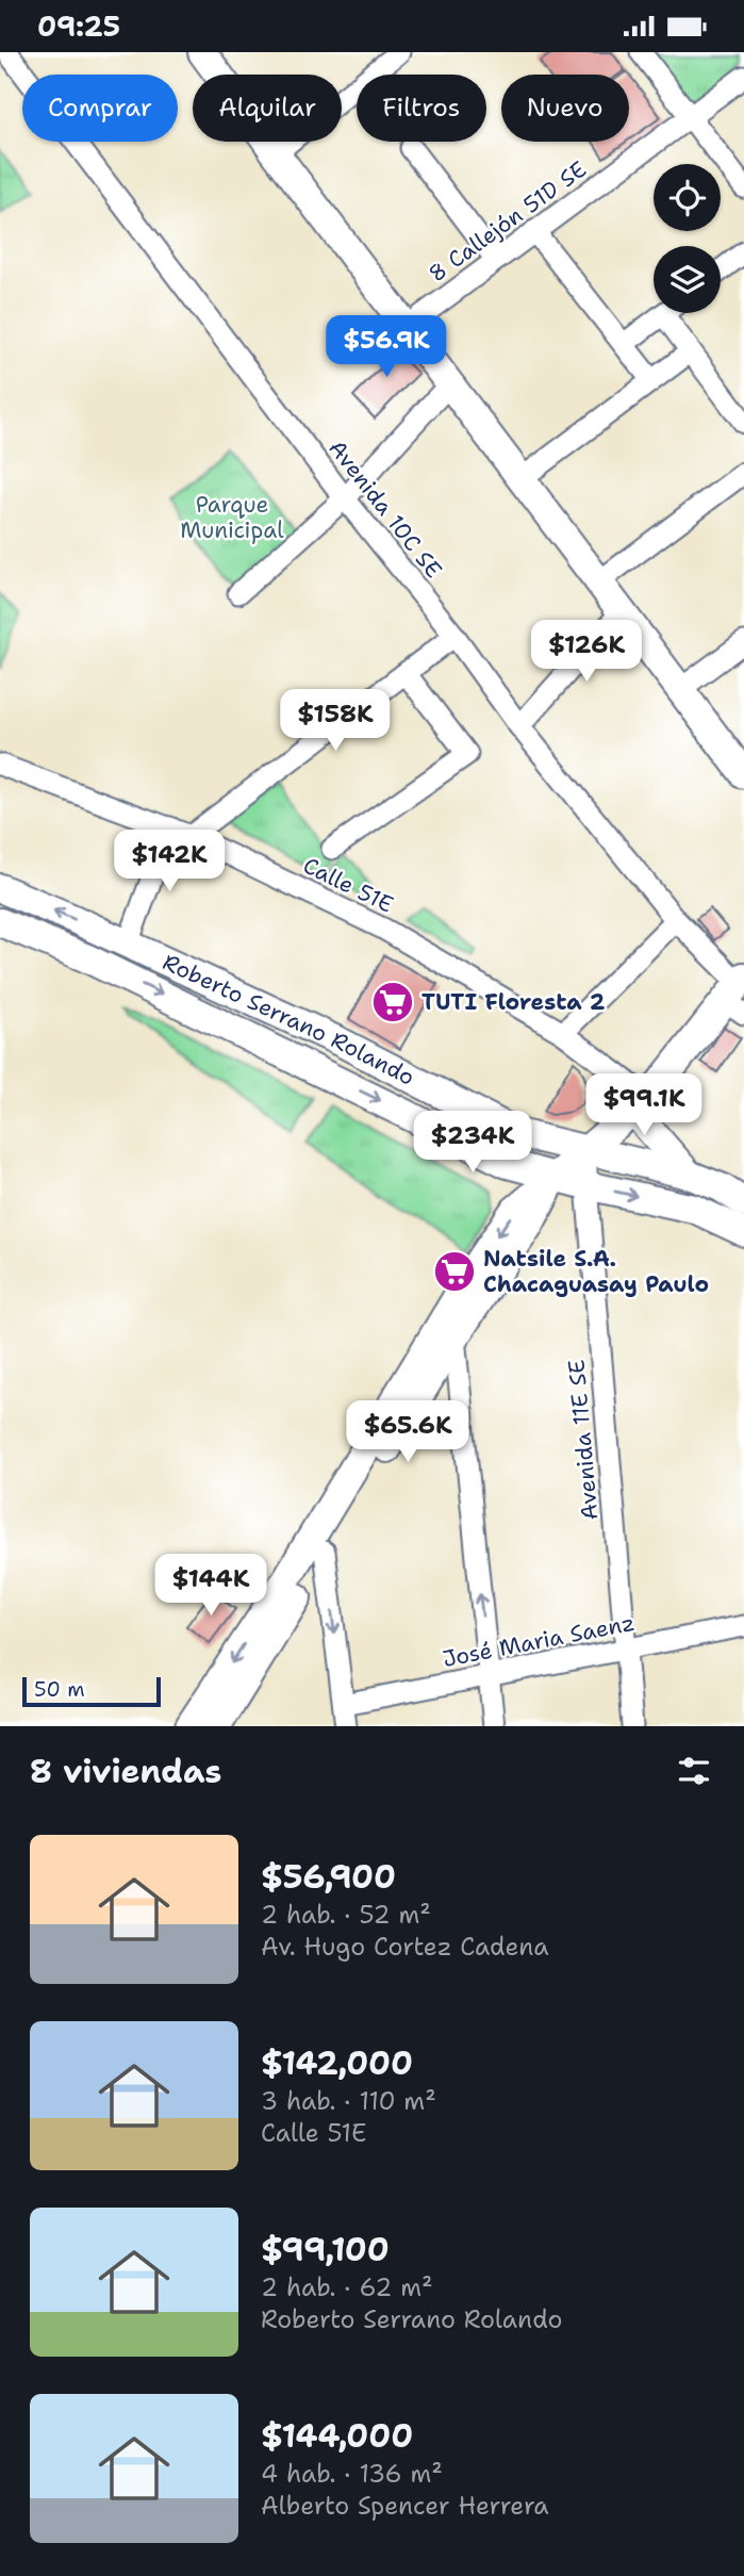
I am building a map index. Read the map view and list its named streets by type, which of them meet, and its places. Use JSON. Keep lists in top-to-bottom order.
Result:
{
  "streets": {
    "street": [
      "8 Callejón 51D SE",
      "Avenida 10C SE",
      "Calle 51E",
      "Roberto Serrano Rolando",
      "Avenida 11E SE",
      "José Maria Saenz"
    ]
  },
  "crossings": [
    ["Roberto Serrano Rolando", "Avenida 11E SE"],
    ["Avenida 11E SE", "José Maria Saenz"]
  ],
  "parks": ["Parque Municipal"],
  "places": {
    "supermarket": ["TUTI Floresta 2", "Natsile S.A. Chacaguasay Paulo"]
  },
  "scale_bar": "50 m",
  "page": {
    "status": "09:25",
    "chip": [
      "Comprar",
      "Alquilar",
      "Filtros",
      "Nuevo"
    ],
    "price": [
      "$56.9K",
      "$126K",
      "$158K",
      "$142K",
      "$99.1K",
      "$234K",
      "$65.6K",
      "$144K"
    ],
    "scale": "50 m",
    "heading": "8 viviendas",
    "list": [
      {
        "name": "$56,900",
        "note": "2 hab. · 52 m² · Av. Hugo Cortez Cadena"
      },
      {
        "name": "$142,000",
        "note": "3 hab. · 110 m² · Calle 51E"
      },
      {
        "name": "$99,100",
        "note": "2 hab. · 62 m² · Roberto Serrano Rolando"
      },
      {
        "name": "$144,000",
        "note": "4 hab. · 136 m² · Alberto Spencer Herrera"
      }
    ]
  }
}
